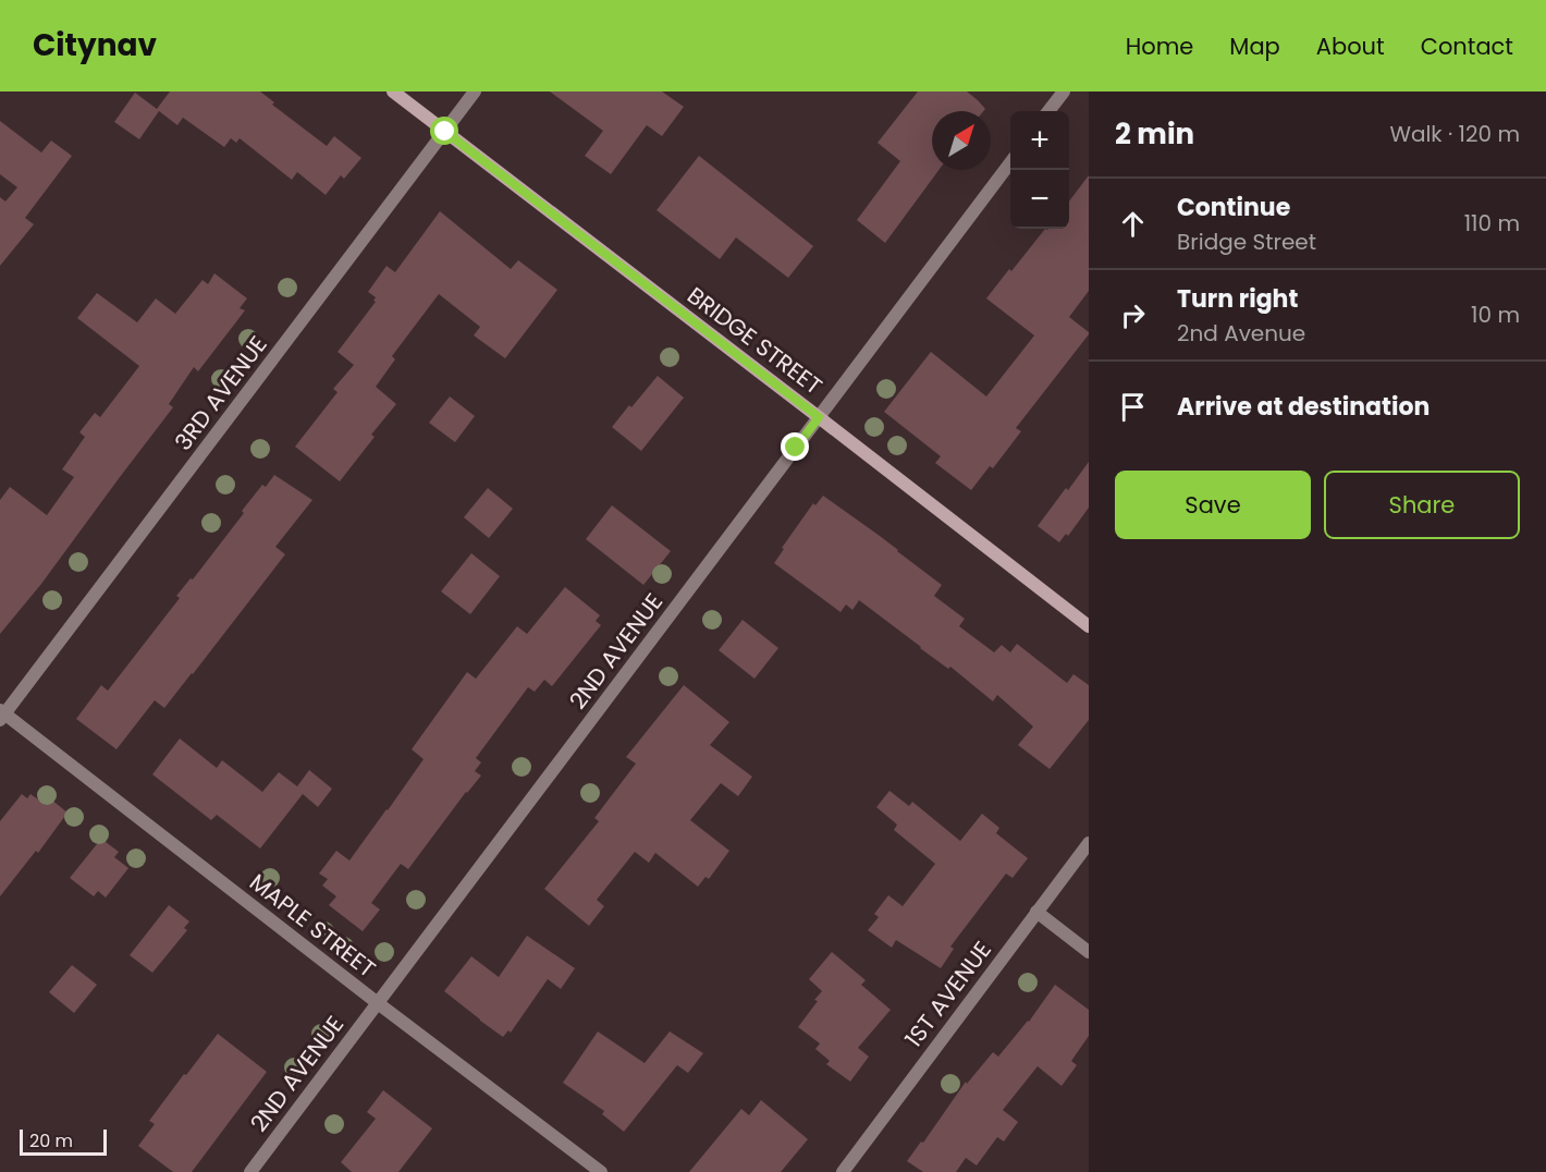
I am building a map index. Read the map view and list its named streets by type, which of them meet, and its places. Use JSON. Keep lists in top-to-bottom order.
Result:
{
  "streets": {
    "main road": ["BRIDGE STREET"],
    "street": [
      "3RD AVENUE",
      "2ND AVENUE",
      "MAPLE STREET",
      "1ST AVENUE"
    ]
  },
  "crossings": [
    ["BRIDGE STREET", "3RD AVENUE"],
    ["BRIDGE STREET", "2ND AVENUE"],
    ["3RD AVENUE", "MAPLE STREET"],
    ["2ND AVENUE", "MAPLE STREET"]
  ],
  "scale_bar": "20 m",
  "north": "top right",
  "page": {
    "header": "Citynav",
    "nav": [
      "Home",
      "Map",
      "About",
      "Contact"
    ],
    "heading": ["2 min", "Walk · 120 m"],
    "map_buttons": ["+", "−"],
    "list": [
      ["Continue", "Bridge Street", "110 m"],
      ["Turn right", "2nd Avenue", "10 m"],
      "Arrive at destination"
    ],
    "buttons": ["Save", "Share"],
    "scale": "20 m"
  }
}
